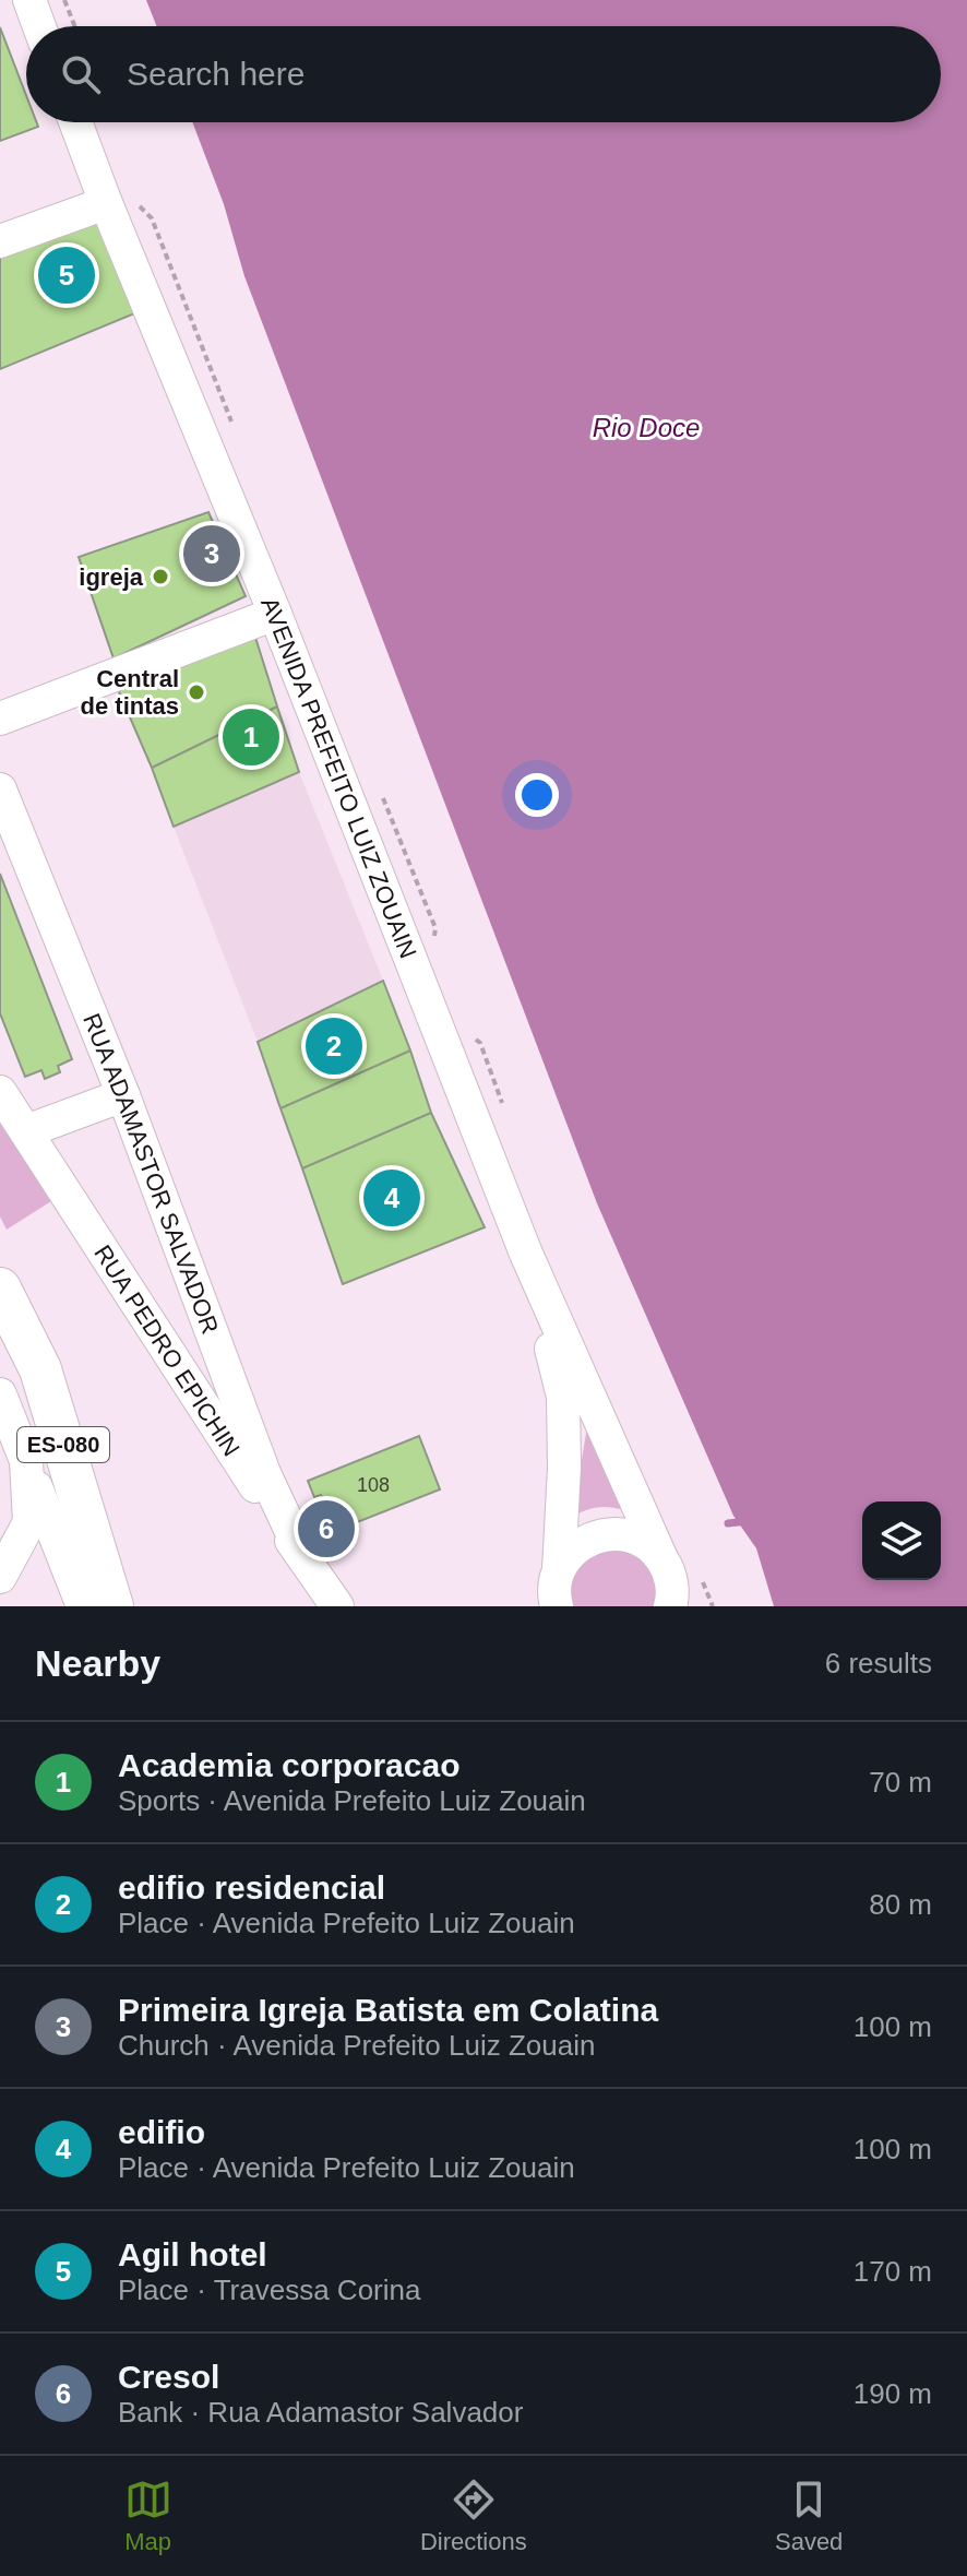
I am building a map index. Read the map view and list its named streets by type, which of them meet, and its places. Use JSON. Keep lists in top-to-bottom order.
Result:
{
  "streets": {
    "main road": ["ES-080"],
    "street": ["AVENIDA PREFEITO LUIZ ZOUAIN", "RUA ADAMASTOR SALVADOR", "RUA PEDRO EPICHIN"]
  },
  "crossings": [
    ["RUA ADAMASTOR SALVADOR", "RUA PEDRO EPICHIN"]
  ],
  "water": ["Rio Doce"],
  "places": ["igreja", "Central de tintas"],
  "house_numbers": ["108"],
  "page": {
    "search": "Search here",
    "pins": [
      "5",
      "3",
      "1",
      "2",
      "4",
      "6"
    ],
    "heading": ["Nearby", "6 results"],
    "list": [
      {
        "mark": "1",
        "name": "Academia corporacao",
        "note": "Sports · Avenida Prefeito Luiz Zouain",
        "value": "70 m"
      },
      {
        "mark": "2",
        "name": "edifio residencial",
        "note": "Place · Avenida Prefeito Luiz Zouain",
        "value": "80 m"
      },
      {
        "mark": "3",
        "name": "Primeira Igreja Batista em Colatina",
        "note": "Church · Avenida Prefeito Luiz Zouain",
        "value": "100 m"
      },
      {
        "mark": "4",
        "name": "edifio",
        "note": "Place · Avenida Prefeito Luiz Zouain",
        "value": "100 m"
      },
      {
        "mark": "5",
        "name": "Agil hotel",
        "note": "Place · Travessa Corina",
        "value": "170 m"
      },
      {
        "mark": "6",
        "name": "Cresol",
        "note": "Bank · Rua Adamastor Salvador",
        "value": "190 m"
      }
    ],
    "nav": ["Map", "Directions", "Saved"]
  }
}
